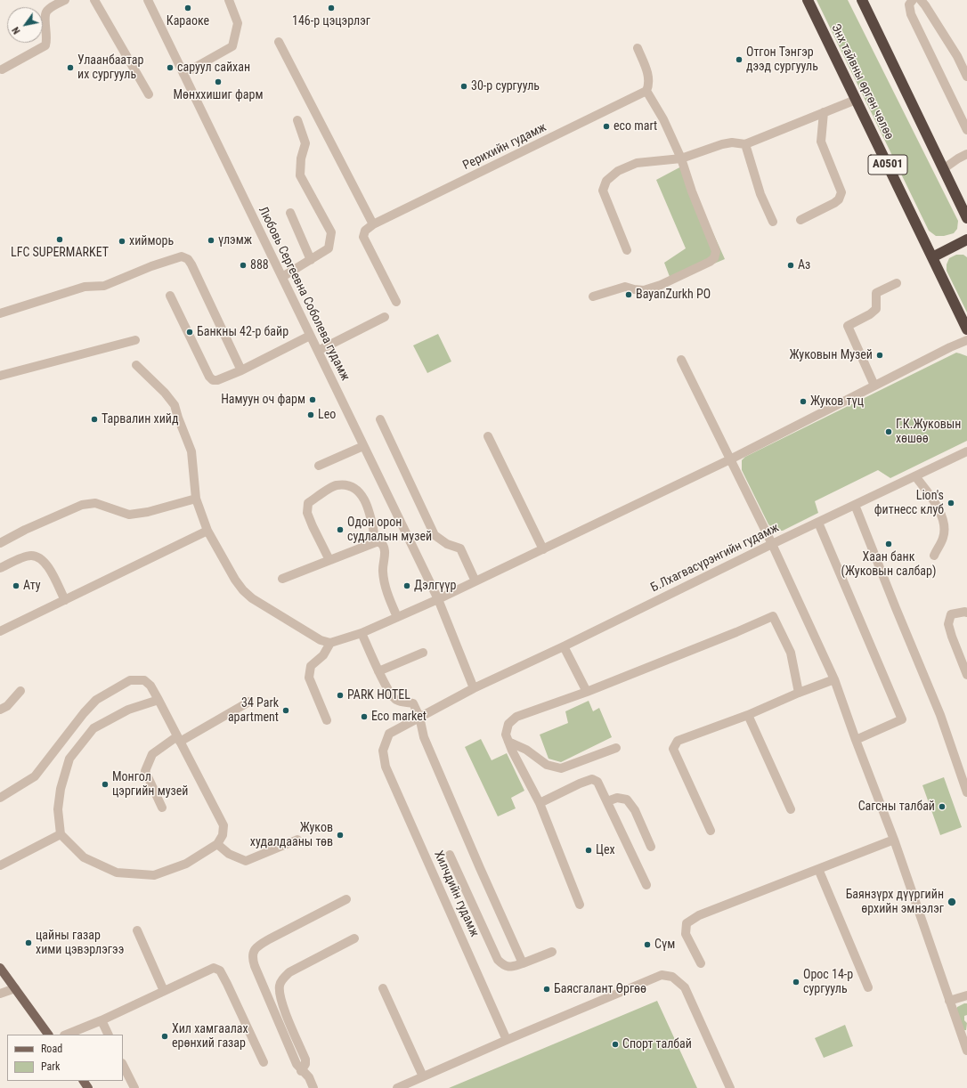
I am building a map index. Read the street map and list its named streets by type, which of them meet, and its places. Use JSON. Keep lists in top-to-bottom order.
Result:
{
  "streets": {
    "highway": ["Энх тайвны өргөн чөлөө", "A0501"],
    "street": [
      "Рерихийн гудамж",
      "Любовь Сергеевна Соболева гудамж",
      "Б.Лхагвасүрэнгийн гудамж",
      "Хилчдийн гудамж"
    ]
  },
  "crossings": [
    ["Любовь Сергеевна Соболева гудамж", "Б.Лхагвасүрэнгийн гудамж"],
    ["Любовь Сергеевна Соболева гудамж", "Хилчдийн гудамж"],
    ["Б.Лхагвасүрэнгийн гудамж", "Хилчдийн гудамж"]
  ],
  "places": [
    "Караоке",
    "146-р цэцэрлэг",
    "Отгон Тэнгэр дээд сургууль",
    "Улаанбаатар их сургууль",
    "саруул сайхан",
    "Мөнххишиг фарм",
    "30-р сургууль",
    "eco mart",
    "LFC SUPERMARKET",
    "үлэмж",
    "хийморь",
    "888",
    "Аз",
    "BayanZurkh PO",
    "Банкны 42-р байр",
    "Жуковын Музей",
    "Намуун оч фарм",
    "Жуков түц",
    "Leo",
    "Тарвалин хийд",
    "Г.К.Жуковын хөшөө",
    "Lion's фитнесс клуб",
    "Одон орон судлалын музей",
    "Хаан банк (Жуковын салбар)",
    "Ату",
    "Дэлгүүр",
    "PARK HOTEL",
    "34 Park apartment",
    "Eco market",
    "Монгол цэргийн музей",
    "Сагсны талбай",
    "Жуков худалдааны төв",
    "Цех",
    "Баянзүрх дүүргийн өрхийн эмнэлэг",
    "цайны газар хими цэвэрлэгээ",
    "Сүм",
    "Орос 14-р сургууль",
    "Баясгалант Өргөө",
    "Хил хамгаалах ерөнхий газар",
    "Спорт талбай"
  ],
  "legend": ["Road", "Park"],
  "north": "bottom left"
}
